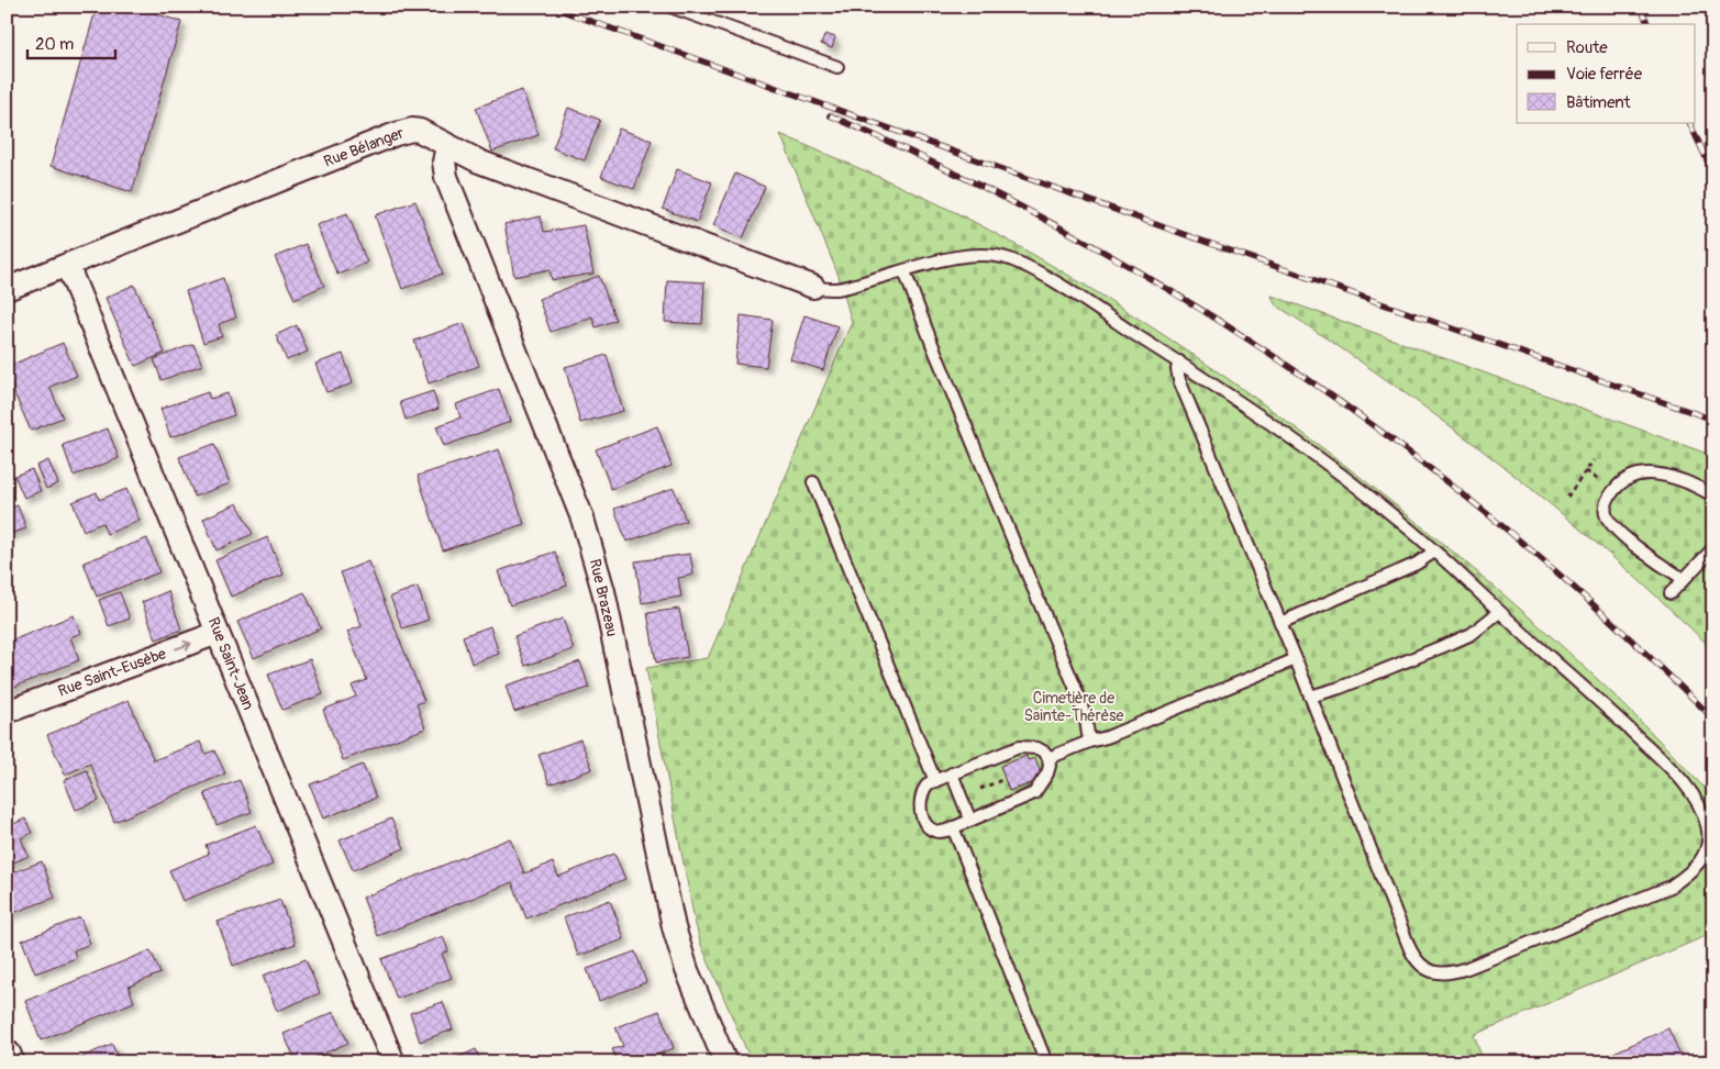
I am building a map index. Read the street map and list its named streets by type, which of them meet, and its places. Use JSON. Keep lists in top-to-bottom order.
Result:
{
  "streets": {
    "street": [
      "Rue Bélanger",
      "Rue Brazeau",
      "Rue Saint-Jean",
      "Rue Saint-Eusèbe"
    ]
  },
  "crossings": [
    ["Rue Bélanger", "Rue Brazeau"],
    ["Rue Bélanger", "Rue Saint-Jean"],
    ["Rue Saint-Jean", "Rue Saint-Eusèbe"]
  ],
  "one_way": ["Rue Saint-Eusèbe"],
  "parks": ["Cimetière de Sainte-Thérèse"],
  "legend": ["Route", "Voie ferrée", "Bâtiment"],
  "scale_bar": "20 m"
}
